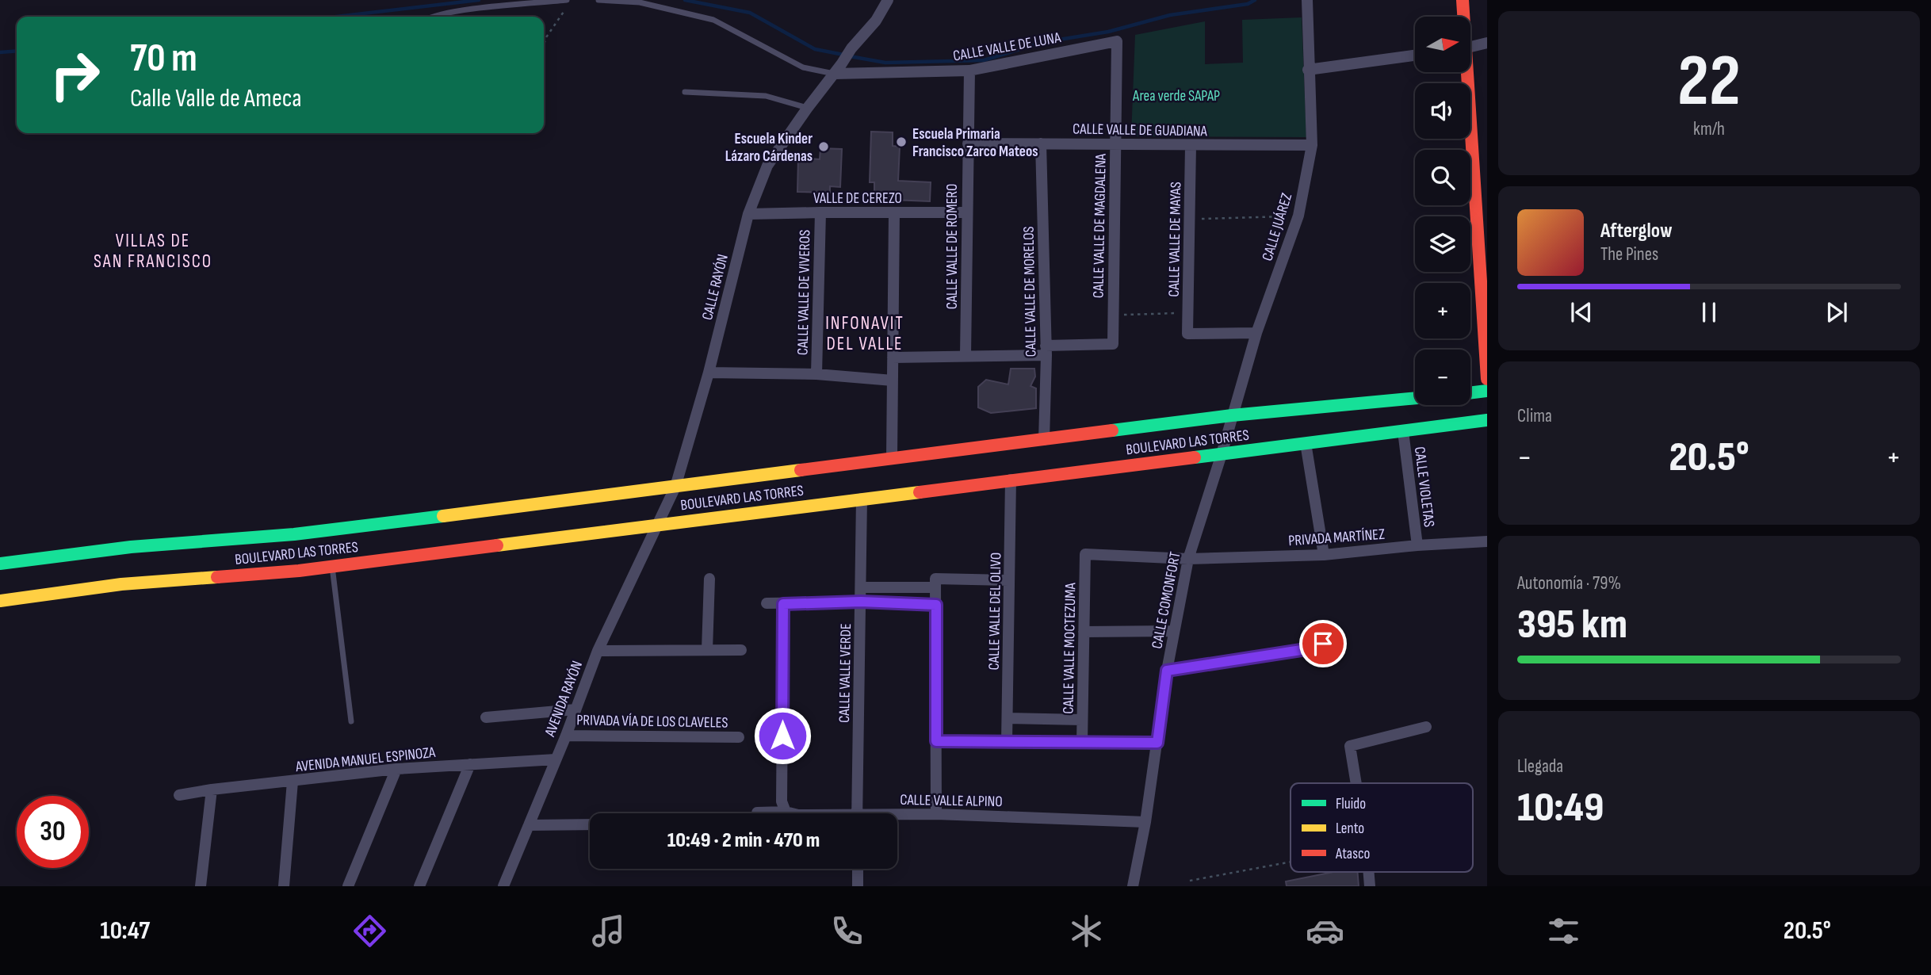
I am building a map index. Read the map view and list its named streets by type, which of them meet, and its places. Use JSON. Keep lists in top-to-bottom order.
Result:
{
  "streets": {
    "street": [
      "CALLE VALLE DE LUNA",
      "CALLE VALLE DE GUADIANA",
      "VALLE DE CEREZO",
      "CALLE VALLE DE MAGDALENA",
      "CALLE JUÁREZ",
      "CALLE VALLE DE MAYAS",
      "CALLE VALLE DE ROMERO",
      "CALLE RAYÓN",
      "CALLE VALLE DE MORELOS",
      "CALLE VALLE DE VIVEROS",
      "BOULEVARD LAS TORRES",
      "CALLE VIOLETAS",
      "PRIVADA MARTÍNEZ",
      "CALLE COMONFORT",
      "CALLE VALLE DEL OLIVO",
      "CALLE VALLE MOCTEZUMA",
      "CALLE VALLE VERDE",
      "AVENIDA RAYÓN",
      "PRIVADA VÍA DE LOS CLAVELES",
      "AVENIDA MANUEL ESPINOZA",
      "CALLE VALLE ALPINO"
    ]
  },
  "crossings": [
    ["CALLE VALLE DE LUNA", "CALLE VALLE DE MAGDALENA"],
    ["CALLE VALLE DE LUNA", "CALLE VALLE DE ROMERO"],
    ["CALLE VALLE DE LUNA", "CALLE RAYÓN"],
    ["CALLE VALLE DE GUADIANA", "CALLE VALLE DE MAGDALENA"],
    ["CALLE VALLE DE GUADIANA", "CALLE JUÁREZ"],
    ["CALLE VALLE DE GUADIANA", "CALLE VALLE DE MAYAS"],
    ["CALLE VALLE DE GUADIANA", "CALLE VALLE DE ROMERO"],
    ["CALLE VALLE DE GUADIANA", "CALLE VALLE DE MORELOS"],
    ["VALLE DE CEREZO", "CALLE VALLE DE ROMERO"],
    ["VALLE DE CEREZO", "CALLE RAYÓN"],
    ["VALLE DE CEREZO", "CALLE VALLE DE VIVEROS"],
    ["CALLE VALLE DE MAGDALENA", "CALLE VALLE DE MORELOS"],
    ["CALLE JUÁREZ", "CALLE VALLE DE MAYAS"],
    ["CALLE JUÁREZ", "BOULEVARD LAS TORRES"],
    ["CALLE JUÁREZ", "CALLE COMONFORT"],
    ["CALLE RAYÓN", "BOULEVARD LAS TORRES"],
    ["CALLE RAYÓN", "AVENIDA RAYÓN"],
    ["CALLE VALLE DE MORELOS", "BOULEVARD LAS TORRES"],
    ["BOULEVARD LAS TORRES", "CALLE VIOLETAS"],
    ["BOULEVARD LAS TORRES", "CALLE COMONFORT"],
    ["BOULEVARD LAS TORRES", "CALLE VALLE DEL OLIVO"],
    ["BOULEVARD LAS TORRES", "CALLE VALLE VERDE"],
    ["BOULEVARD LAS TORRES", "AVENIDA RAYÓN"],
    ["CALLE VIOLETAS", "PRIVADA MARTÍNEZ"],
    ["PRIVADA MARTÍNEZ", "CALLE COMONFORT"],
    ["PRIVADA MARTÍNEZ", "CALLE VALLE MOCTEZUMA"],
    ["CALLE COMONFORT", "CALLE VALLE ALPINO"],
    ["AVENIDA RAYÓN", "PRIVADA VÍA DE LOS CLAVELES"],
    ["AVENIDA RAYÓN", "AVENIDA MANUEL ESPINOZA"]
  ],
  "districts": ["VILLAS DE SAN FRANCISCO", "INFONAVIT DEL VALLE"],
  "parks": ["Area verde SAPAP"],
  "places": ["Escuela Primaria Francisco Zarco Mateos", "Escuela Kinder Lázaro Cárdenas"],
  "legend": ["Fluido", "Lento", "Atasco"],
  "north": "right",
  "page": {
    "tile": [
      ["22", "km/h"],
      "Clima",
      ["Autonomía · 79%", "395 km"],
      ["Llegada", "10:49"]
    ],
    "map_buttons": ["+", "−"],
    "turn": ["70 m", "Calle Valle de Ameca"],
    "song": ["Afterglow", "The Pines"],
    "heat": ["−", "20.5°", "+"],
    "limit": "30",
    "trip": "10:49 · 2 min · 470 m",
    "tabs": ["10:47", "20.5°"]
  }
}
